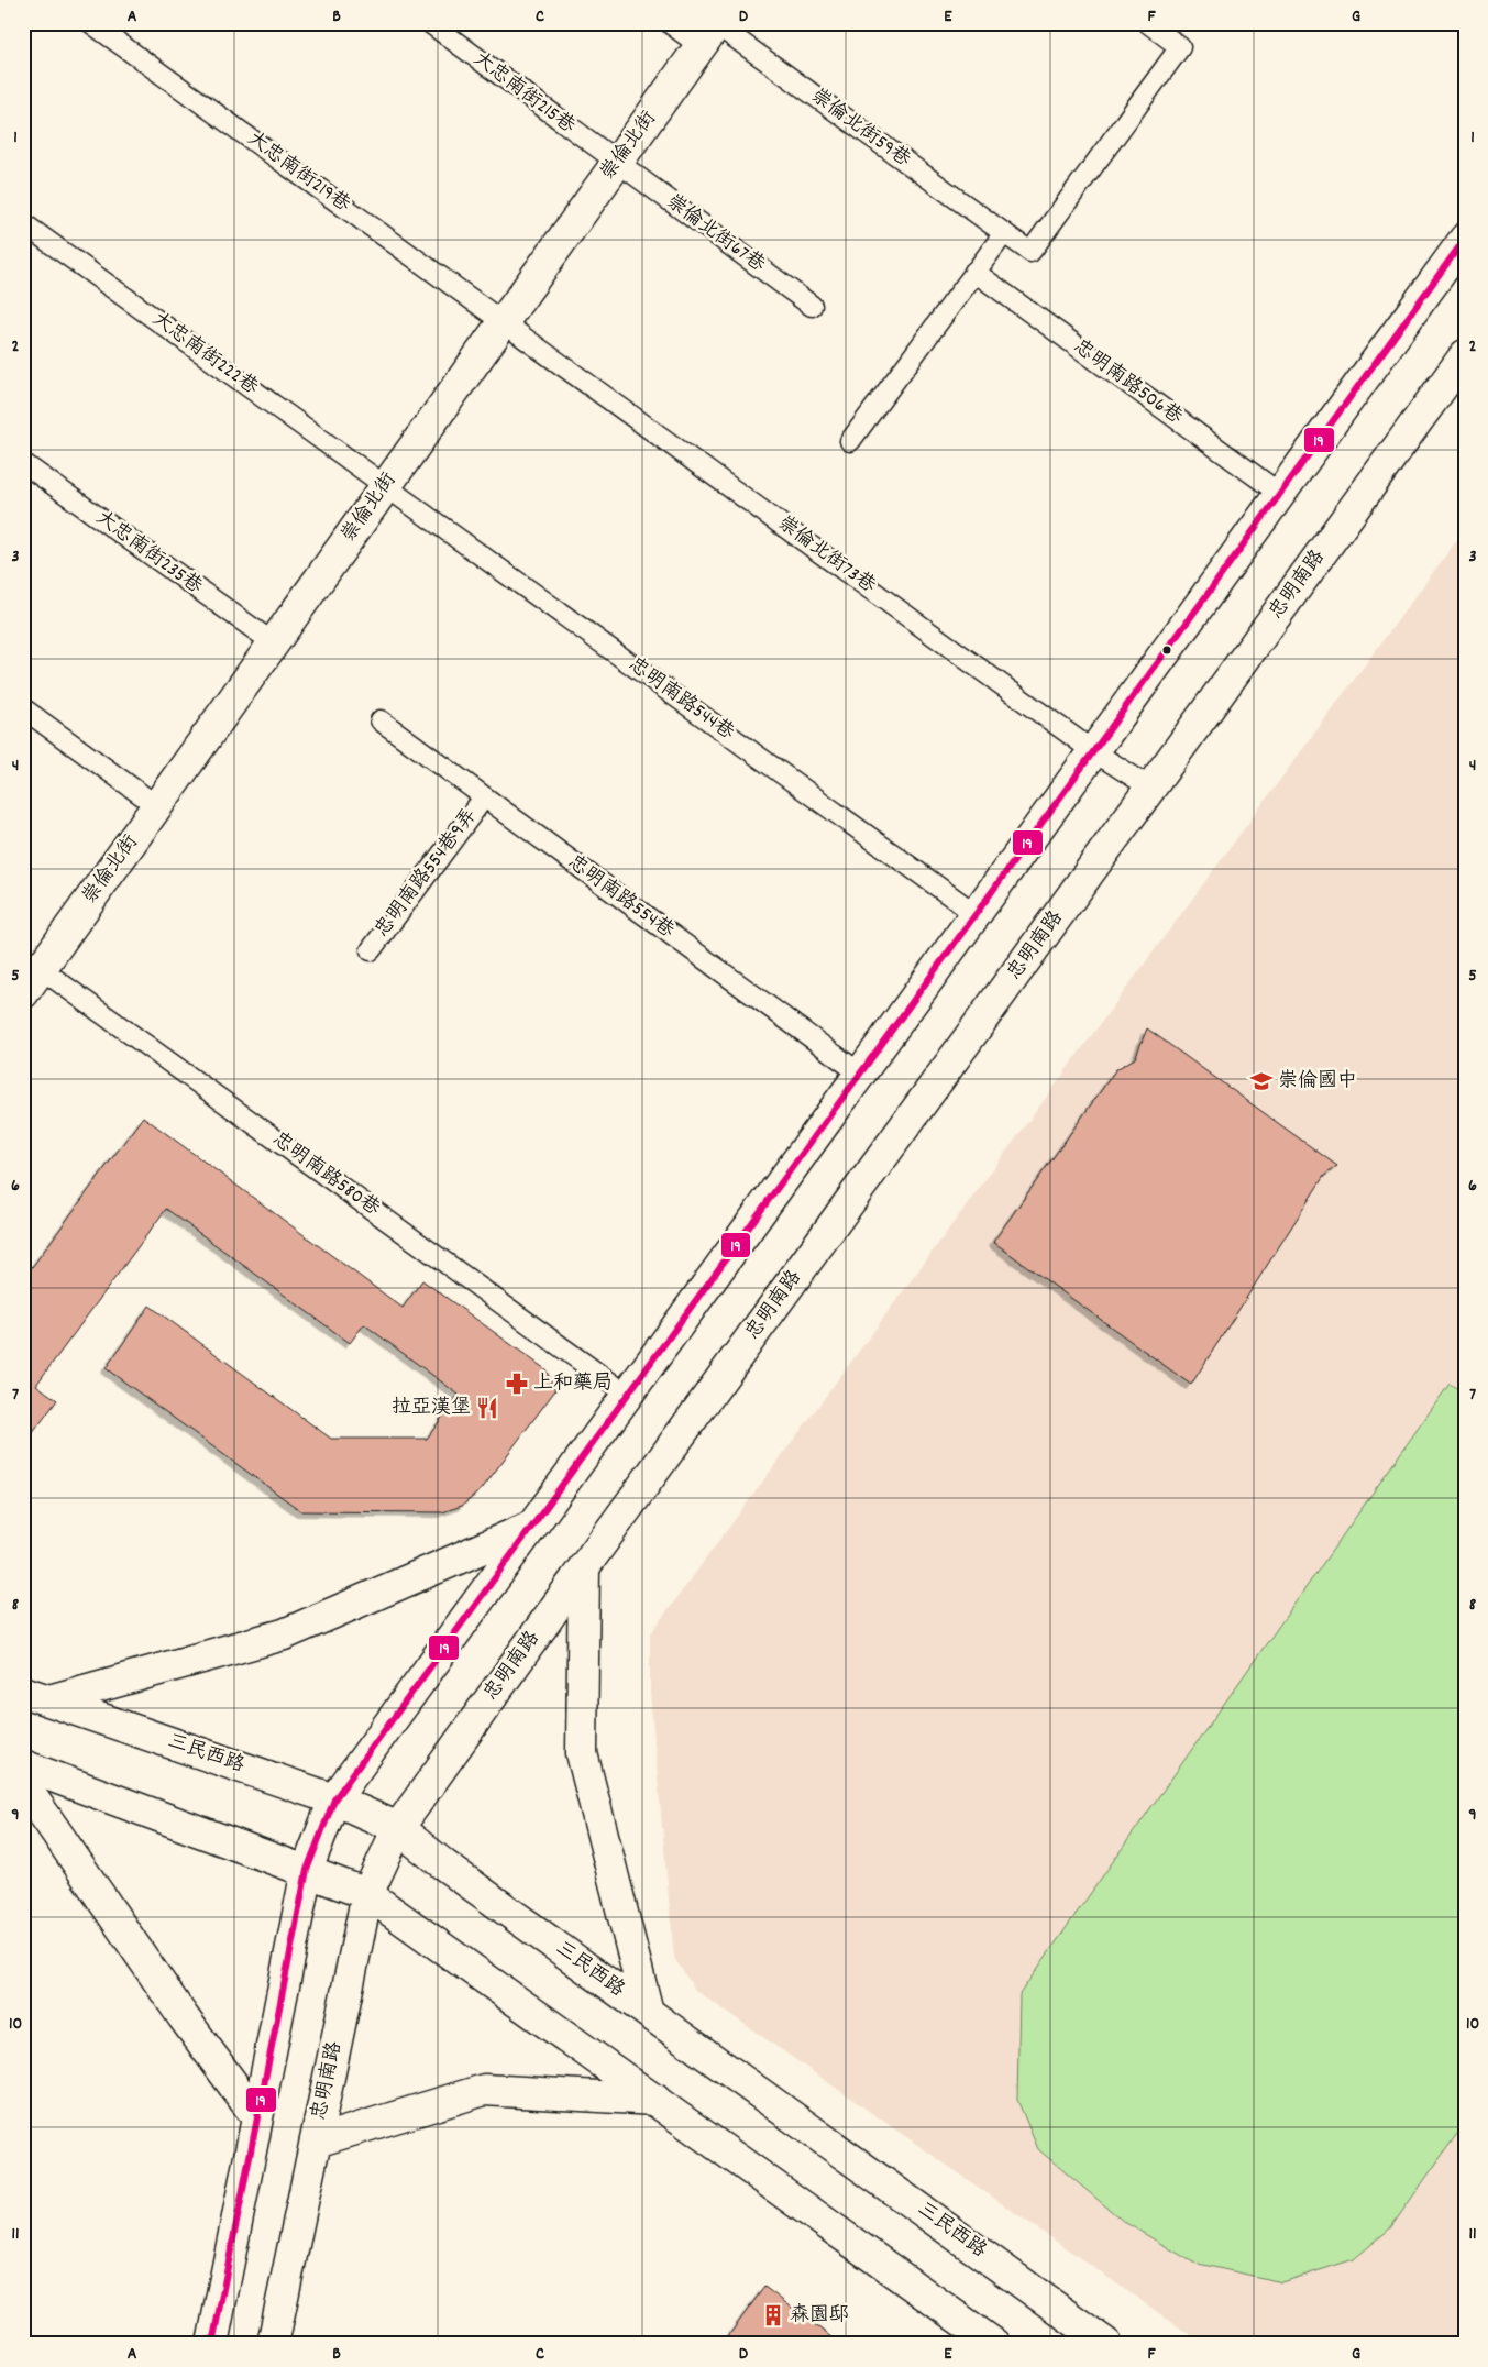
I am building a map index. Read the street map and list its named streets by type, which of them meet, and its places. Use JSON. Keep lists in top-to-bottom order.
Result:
{
  "streets": {
    "street": ["崇倫北街", "忠明南路", "三民西路"],
    "lane": [
      "大忠南街215巷",
      "崇倫北街59巷",
      "大忠南街219巷",
      "崇倫北街67巷",
      "大忠南街222巷",
      "忠明南路506巷",
      "大忠南街235巷",
      "崇倫北街73巷",
      "忠明南路544巷",
      "忠明南路554巷9弄",
      "忠明南路554巷",
      "忠明南路580巷"
    ]
  },
  "crossings": [
    ["大忠南街215巷", "崇倫北街"],
    ["大忠南街215巷", "崇倫北街67巷"],
    ["崇倫北街59巷", "崇倫北街"],
    ["崇倫北街", "大忠南街219巷"],
    ["崇倫北街", "崇倫北街67巷"],
    ["崇倫北街", "大忠南街222巷"],
    ["崇倫北街", "大忠南街235巷"],
    ["崇倫北街", "崇倫北街73巷"],
    ["崇倫北街", "忠明南路544巷"],
    ["崇倫北街", "忠明南路580巷"],
    ["大忠南街219巷", "崇倫北街73巷"],
    ["大忠南街222巷", "忠明南路544巷"],
    ["崇倫北街73巷", "忠明南路"],
    ["忠明南路", "三民西路"],
    ["忠明南路554巷9弄", "忠明南路554巷"]
  ],
  "places": {
    "school or university": ["崇倫國中"],
    "pharmacy": ["上和藥局"],
    "restaurant": ["拉亞漢堡"],
    "building": ["森園邸"]
  },
  "lines": ["transit line 19"],
  "grid": {
    "columns": [
      "A",
      "B",
      "C",
      "D",
      "E",
      "F",
      "G"
    ],
    "rows": [
      "1",
      "2",
      "3",
      "4",
      "5",
      "6",
      "7",
      "8",
      "9",
      "10",
      "11"
    ]
  }
}
